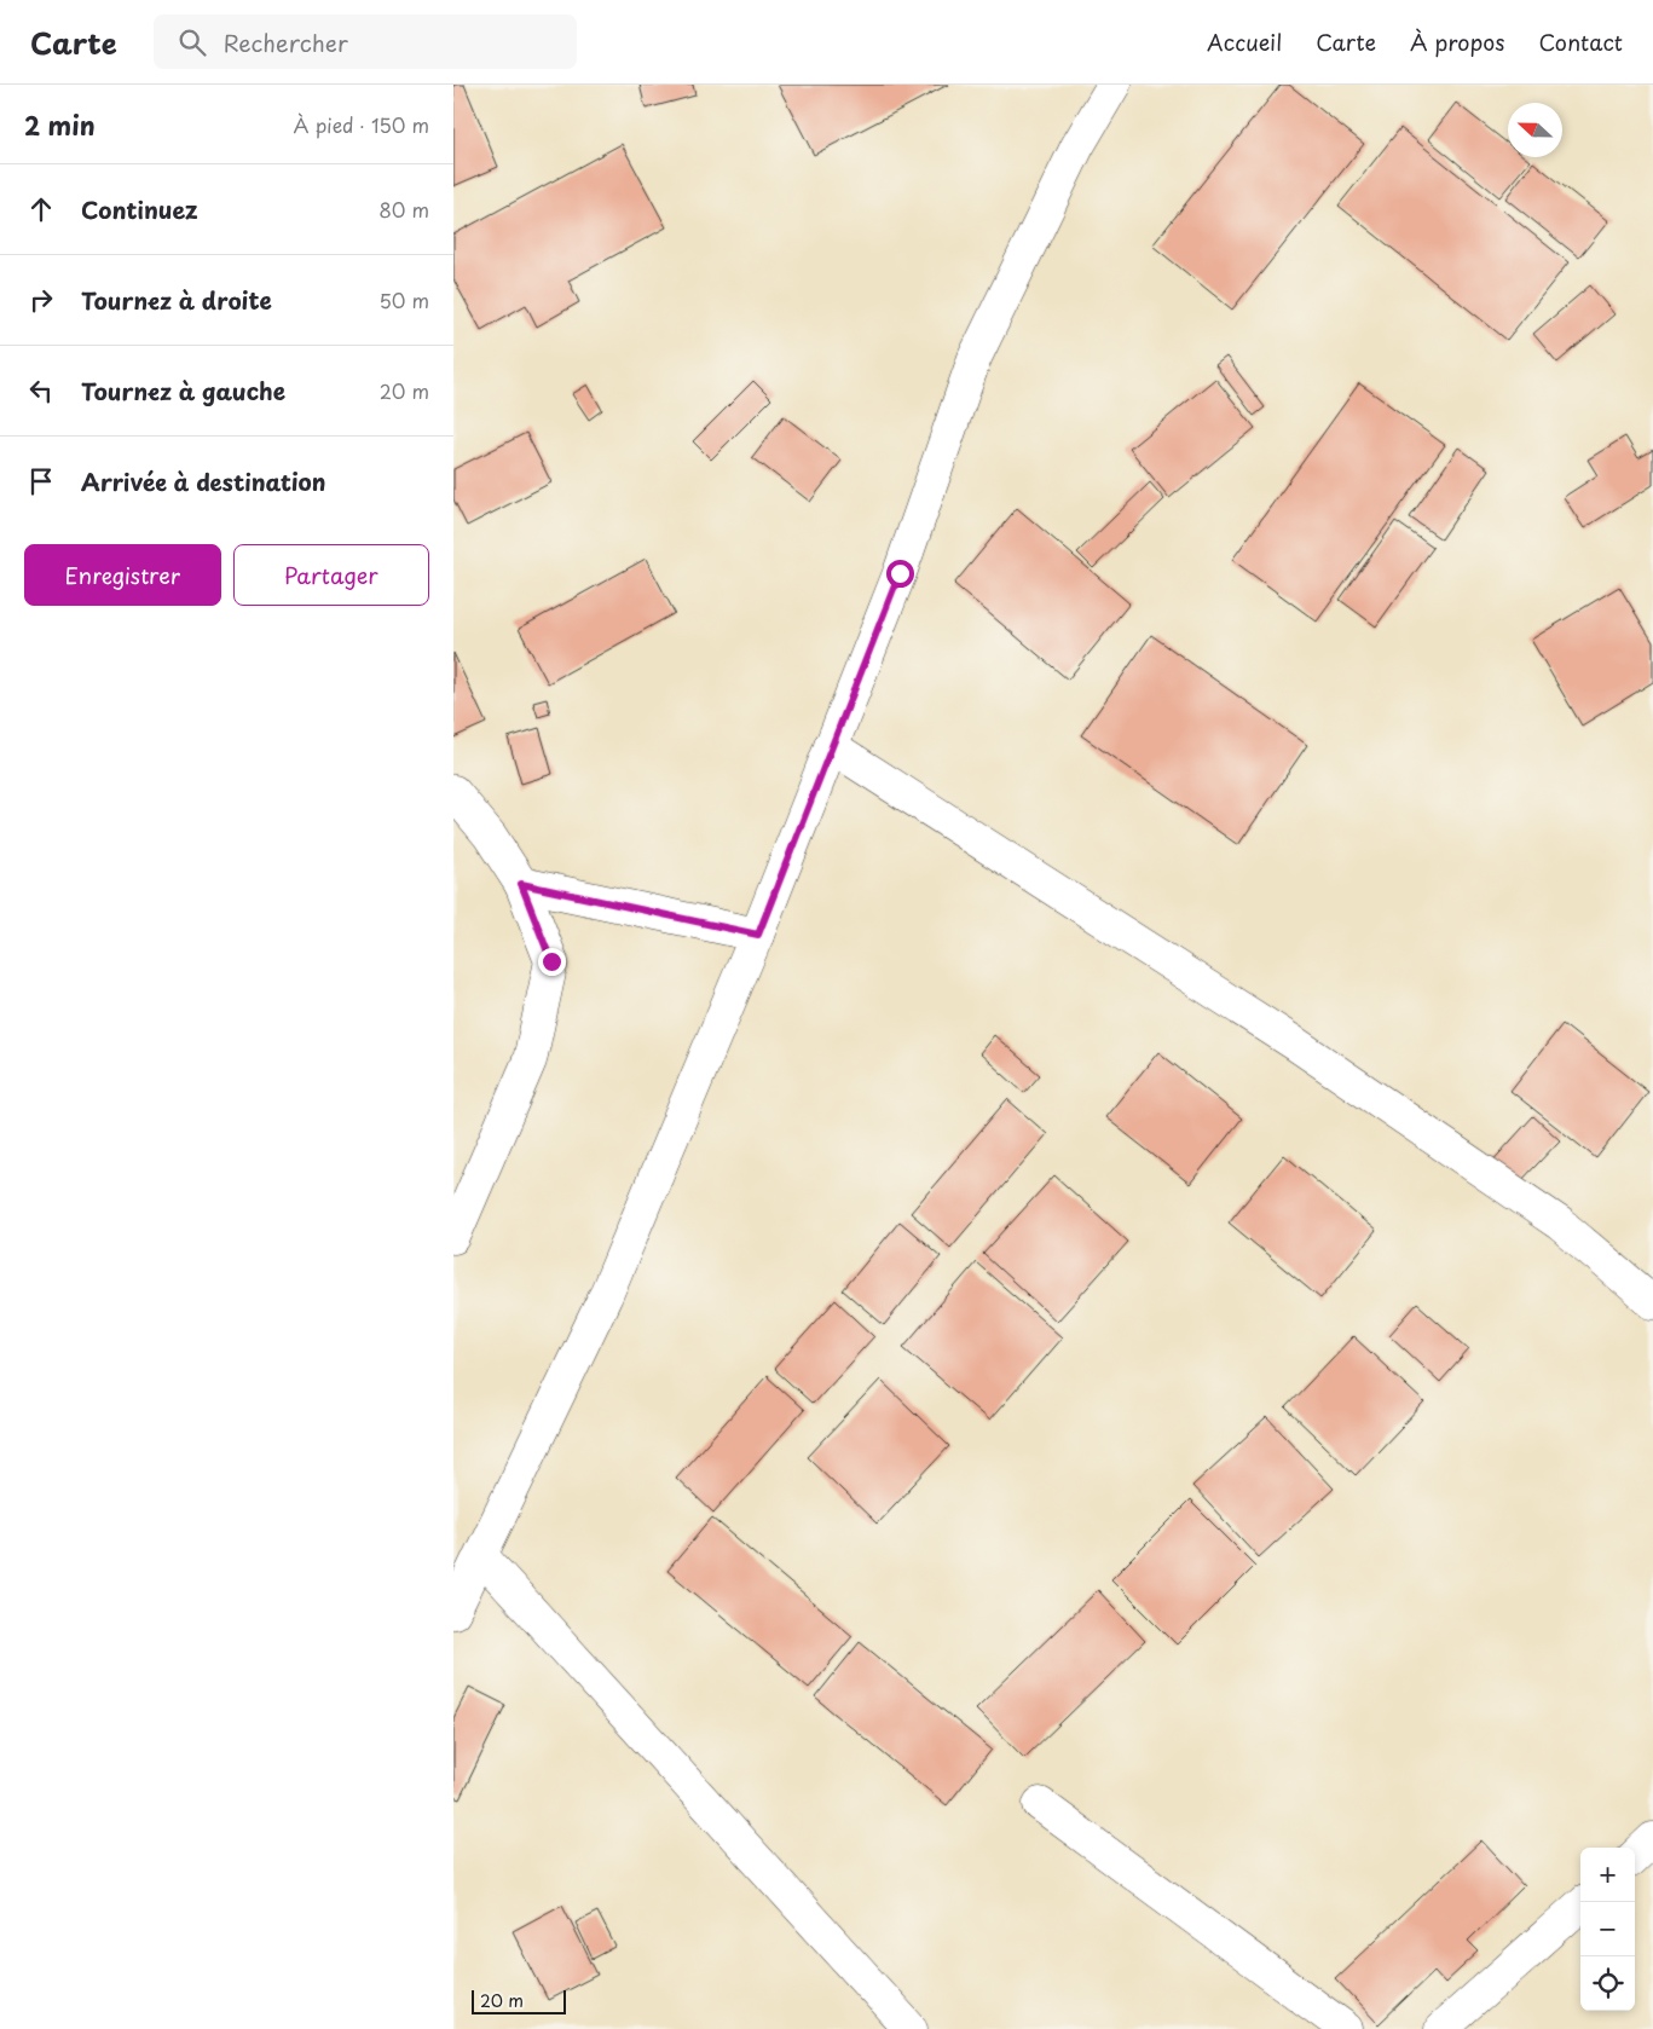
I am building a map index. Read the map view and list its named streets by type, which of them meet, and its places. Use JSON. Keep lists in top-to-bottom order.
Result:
{
  "scale_bar": "20 m",
  "north": "left",
  "page": {
    "header": "Carte",
    "search": "Rechercher",
    "nav": [
      "Accueil",
      "Carte",
      "À propos",
      "Contact"
    ],
    "heading": ["2 min", "À pied · 150 m"],
    "list": [
      ["Continuez", "80 m"],
      ["Tournez à droite", "50 m"],
      ["Tournez à gauche", "20 m"],
      "Arrivée à destination"
    ],
    "buttons": ["Enregistrer", "Partager"],
    "map_buttons": ["+", "−"],
    "scale": "20 m"
  }
}
